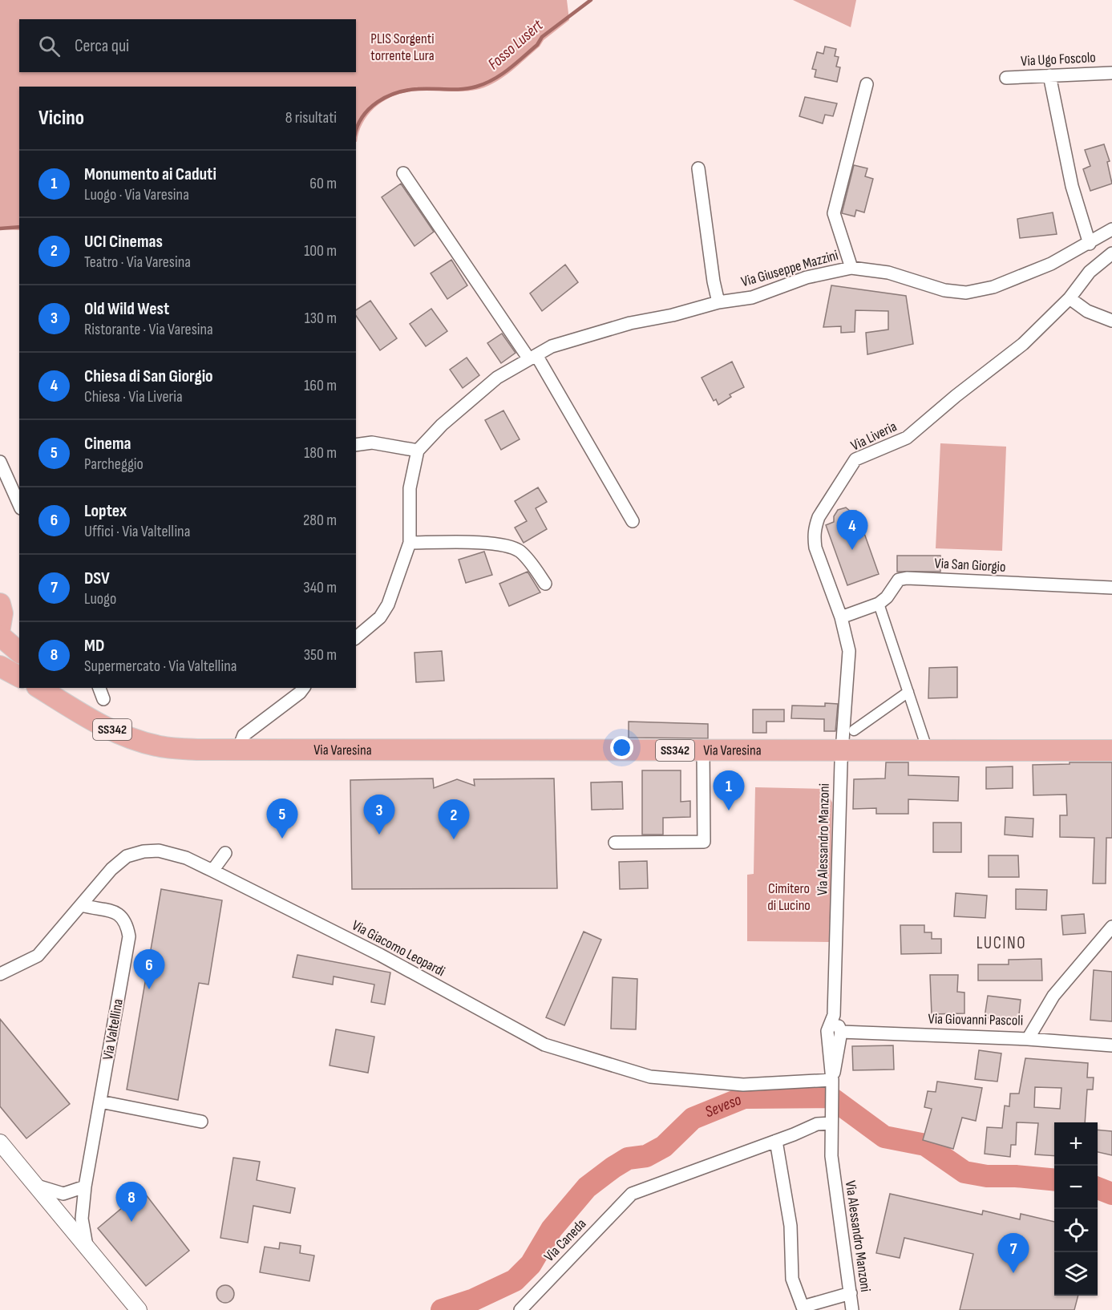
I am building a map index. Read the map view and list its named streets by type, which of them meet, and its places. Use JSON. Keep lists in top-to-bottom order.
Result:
{
  "streets": {
    "main road": ["SS342", "Via Varesina"],
    "street": [
      "Via Ugo Foscolo",
      "Via Giuseppe Mazzini",
      "Via Liveria",
      "Via San Giorgio",
      "Via Alessandro Manzoni",
      "Via Giacomo Leopardi",
      "Via Giovanni Pascoli",
      "Via Valtellina",
      "Via Caneda"
    ]
  },
  "crossings": [
    ["Via Liveria", "Via San Giorgio"],
    ["Via Liveria", "Via Varesina"],
    ["Via Liveria", "Via Alessandro Manzoni"],
    ["SS342", "Via Varesina"],
    ["Via Varesina", "Via Alessandro Manzoni"],
    ["Via Alessandro Manzoni", "Via Giacomo Leopardi"],
    ["Via Alessandro Manzoni", "Via Giovanni Pascoli"],
    ["Via Giacomo Leopardi", "Via Valtellina"]
  ],
  "districts": ["LUCINO"],
  "water": ["Fosso Lusèrt", "Seveso"],
  "parks": ["PLIS Sorgenti torrente Lura", "Cimitero di Lucino"],
  "page": {
    "search": "Cerca qui",
    "heading": ["Vicino", "8 risultati"],
    "list": [
      {
        "mark": "1",
        "name": "Monumento ai Caduti",
        "note": "Luogo · Via Varesina",
        "value": "60 m"
      },
      {
        "mark": "2",
        "name": "UCI Cinemas",
        "note": "Teatro · Via Varesina",
        "value": "100 m"
      },
      {
        "mark": "3",
        "name": "Old Wild West",
        "note": "Ristorante · Via Varesina",
        "value": "130 m"
      },
      {
        "mark": "4",
        "name": "Chiesa di San Giorgio",
        "note": "Chiesa · Via Liveria",
        "value": "160 m"
      },
      {
        "mark": "5",
        "name": "Cinema",
        "note": "Parcheggio",
        "value": "180 m"
      },
      {
        "mark": "6",
        "name": "Loptex",
        "note": "Uffici · Via Valtellina",
        "value": "280 m"
      },
      {
        "mark": "7",
        "name": "DSV",
        "note": "Luogo",
        "value": "340 m"
      },
      {
        "mark": "8",
        "name": "MD",
        "note": "Supermercato · Via Valtellina",
        "value": "350 m"
      }
    ],
    "pins": [
      "4",
      "1",
      "3",
      "5",
      "2",
      "6",
      "8",
      "7"
    ],
    "map_buttons": ["+", "−"]
  }
}
